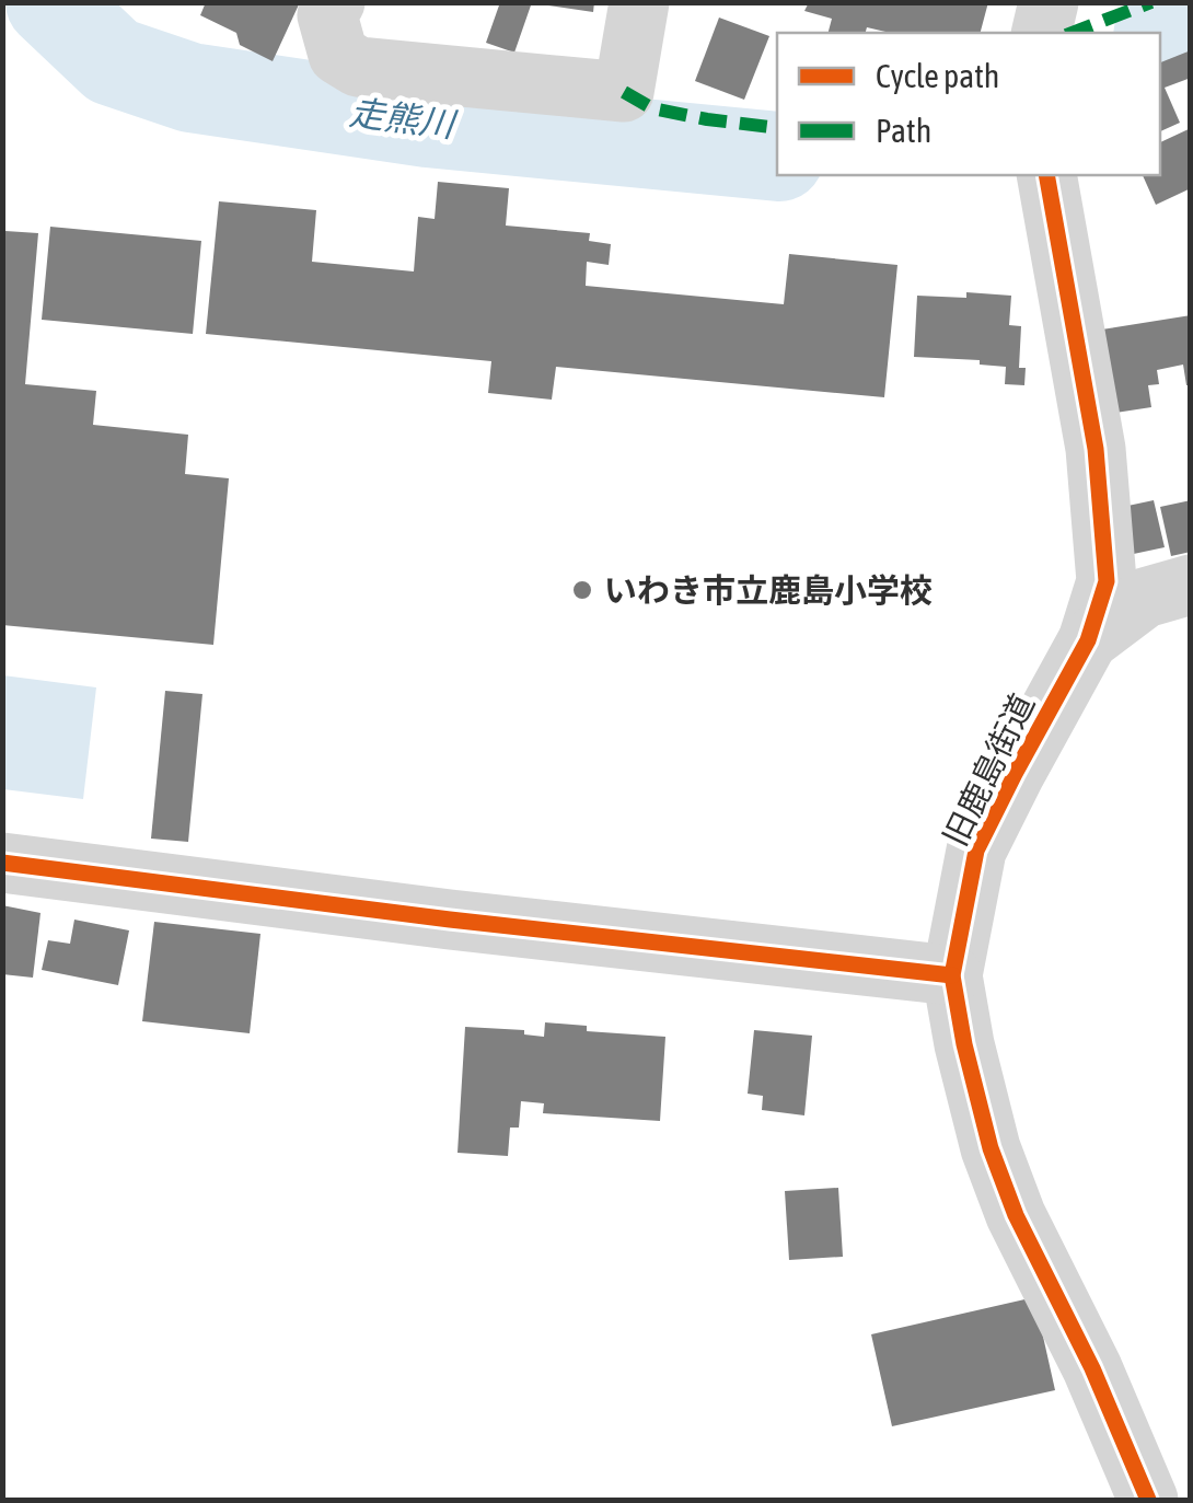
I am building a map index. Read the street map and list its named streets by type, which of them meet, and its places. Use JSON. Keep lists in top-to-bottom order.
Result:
{
  "streets": {
    "street": ["旧鹿島街道"]
  },
  "water": ["走熊川"],
  "places": ["いわき市立鹿島小学校"],
  "legend": ["Cycle path", "Path"]
}
